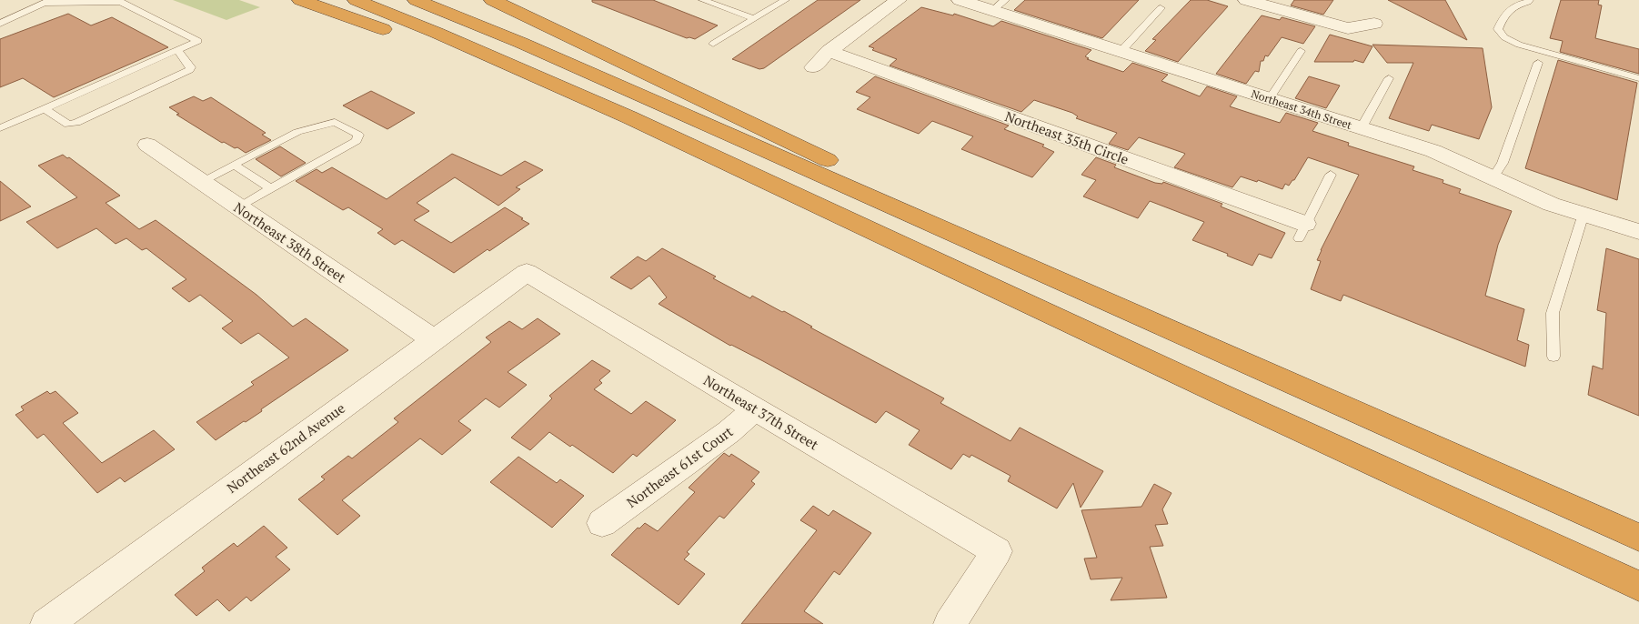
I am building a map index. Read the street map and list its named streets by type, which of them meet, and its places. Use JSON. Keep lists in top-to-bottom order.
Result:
{
  "streets": {
    "street": [
      "Northeast 34th Street",
      "Northeast 35th Circle",
      "Northeast 38th Street",
      "Northeast 37th Street",
      "Northeast 62nd Avenue",
      "Northeast 61st Court"
    ]
  },
  "crossings": [
    ["Northeast 38th Street", "Northeast 62nd Avenue"],
    ["Northeast 37th Street", "Northeast 62nd Avenue"],
    ["Northeast 37th Street", "Northeast 61st Court"]
  ]
}
